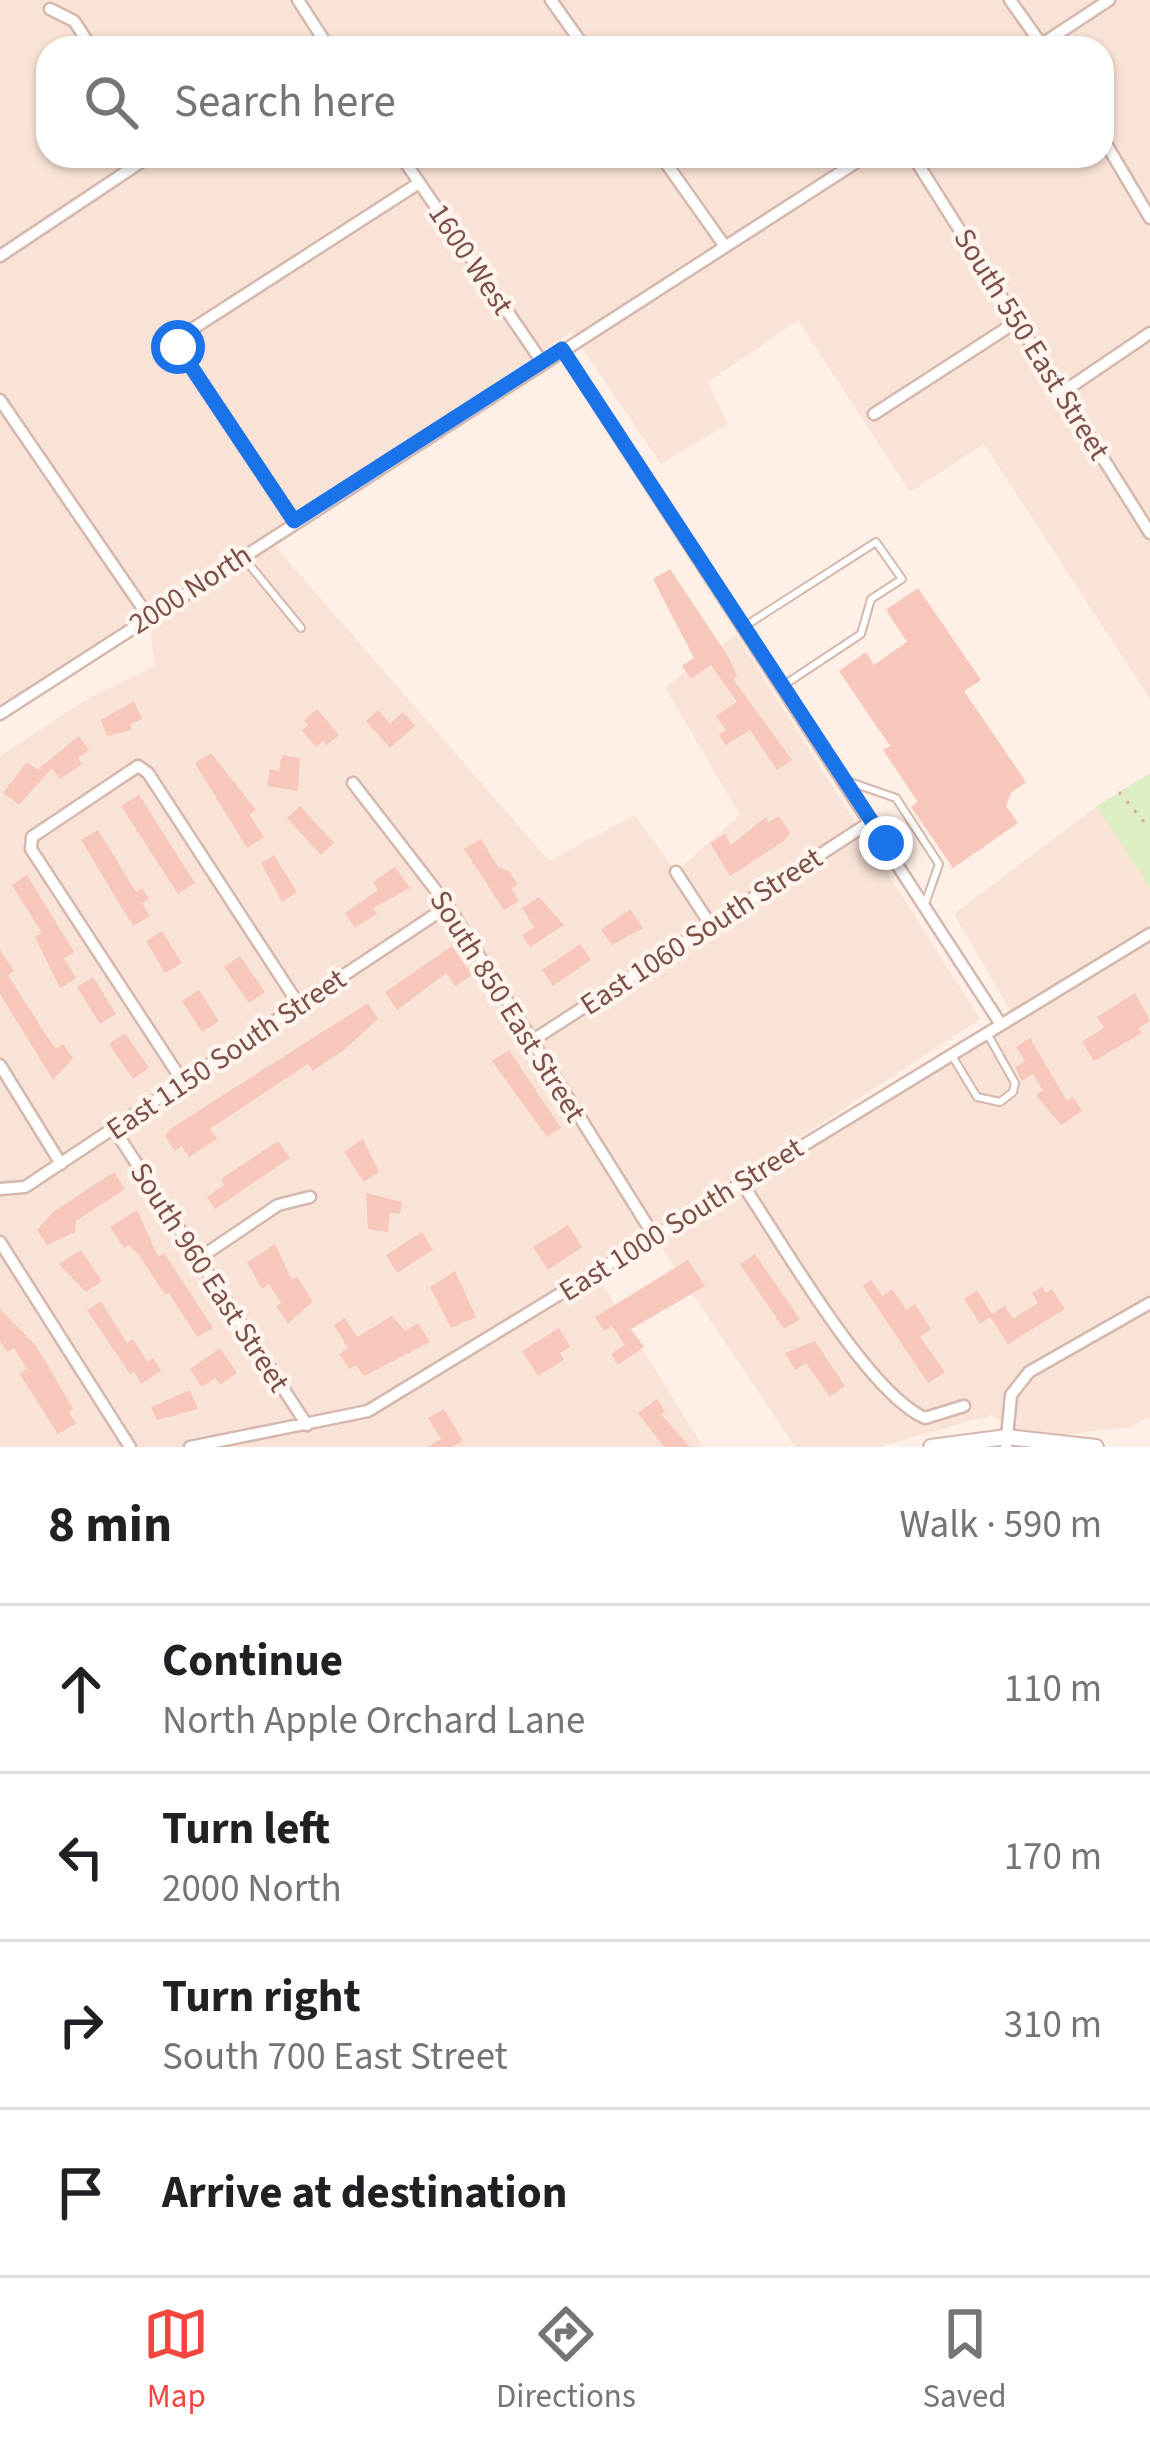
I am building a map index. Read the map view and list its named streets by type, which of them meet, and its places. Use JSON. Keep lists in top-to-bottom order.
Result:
{
  "streets": {
    "street": [
      "1600 West",
      "South 550 East Street",
      "2000 North",
      "East 1060 South Street",
      "South 850 East Street",
      "East 1150 South Street",
      "East 1000 South Street",
      "South 960 East Street"
    ]
  },
  "crossings": [
    ["1600 West", "2000 North"],
    ["East 1060 South Street", "South 850 East Street"],
    ["South 850 East Street", "East 1150 South Street"],
    ["South 850 East Street", "East 1000 South Street"],
    ["East 1150 South Street", "South 960 East Street"],
    ["East 1000 South Street", "South 960 East Street"]
  ],
  "page": {
    "search": "Search here",
    "heading": ["8 min", "Walk · 590 m"],
    "list": [
      ["Continue", "North Apple Orchard Lane", "110 m"],
      ["Turn left", "2000 North", "170 m"],
      ["Turn right", "South 700 East Street", "310 m"],
      "Arrive at destination"
    ],
    "nav": ["Map", "Directions", "Saved"]
  }
}
